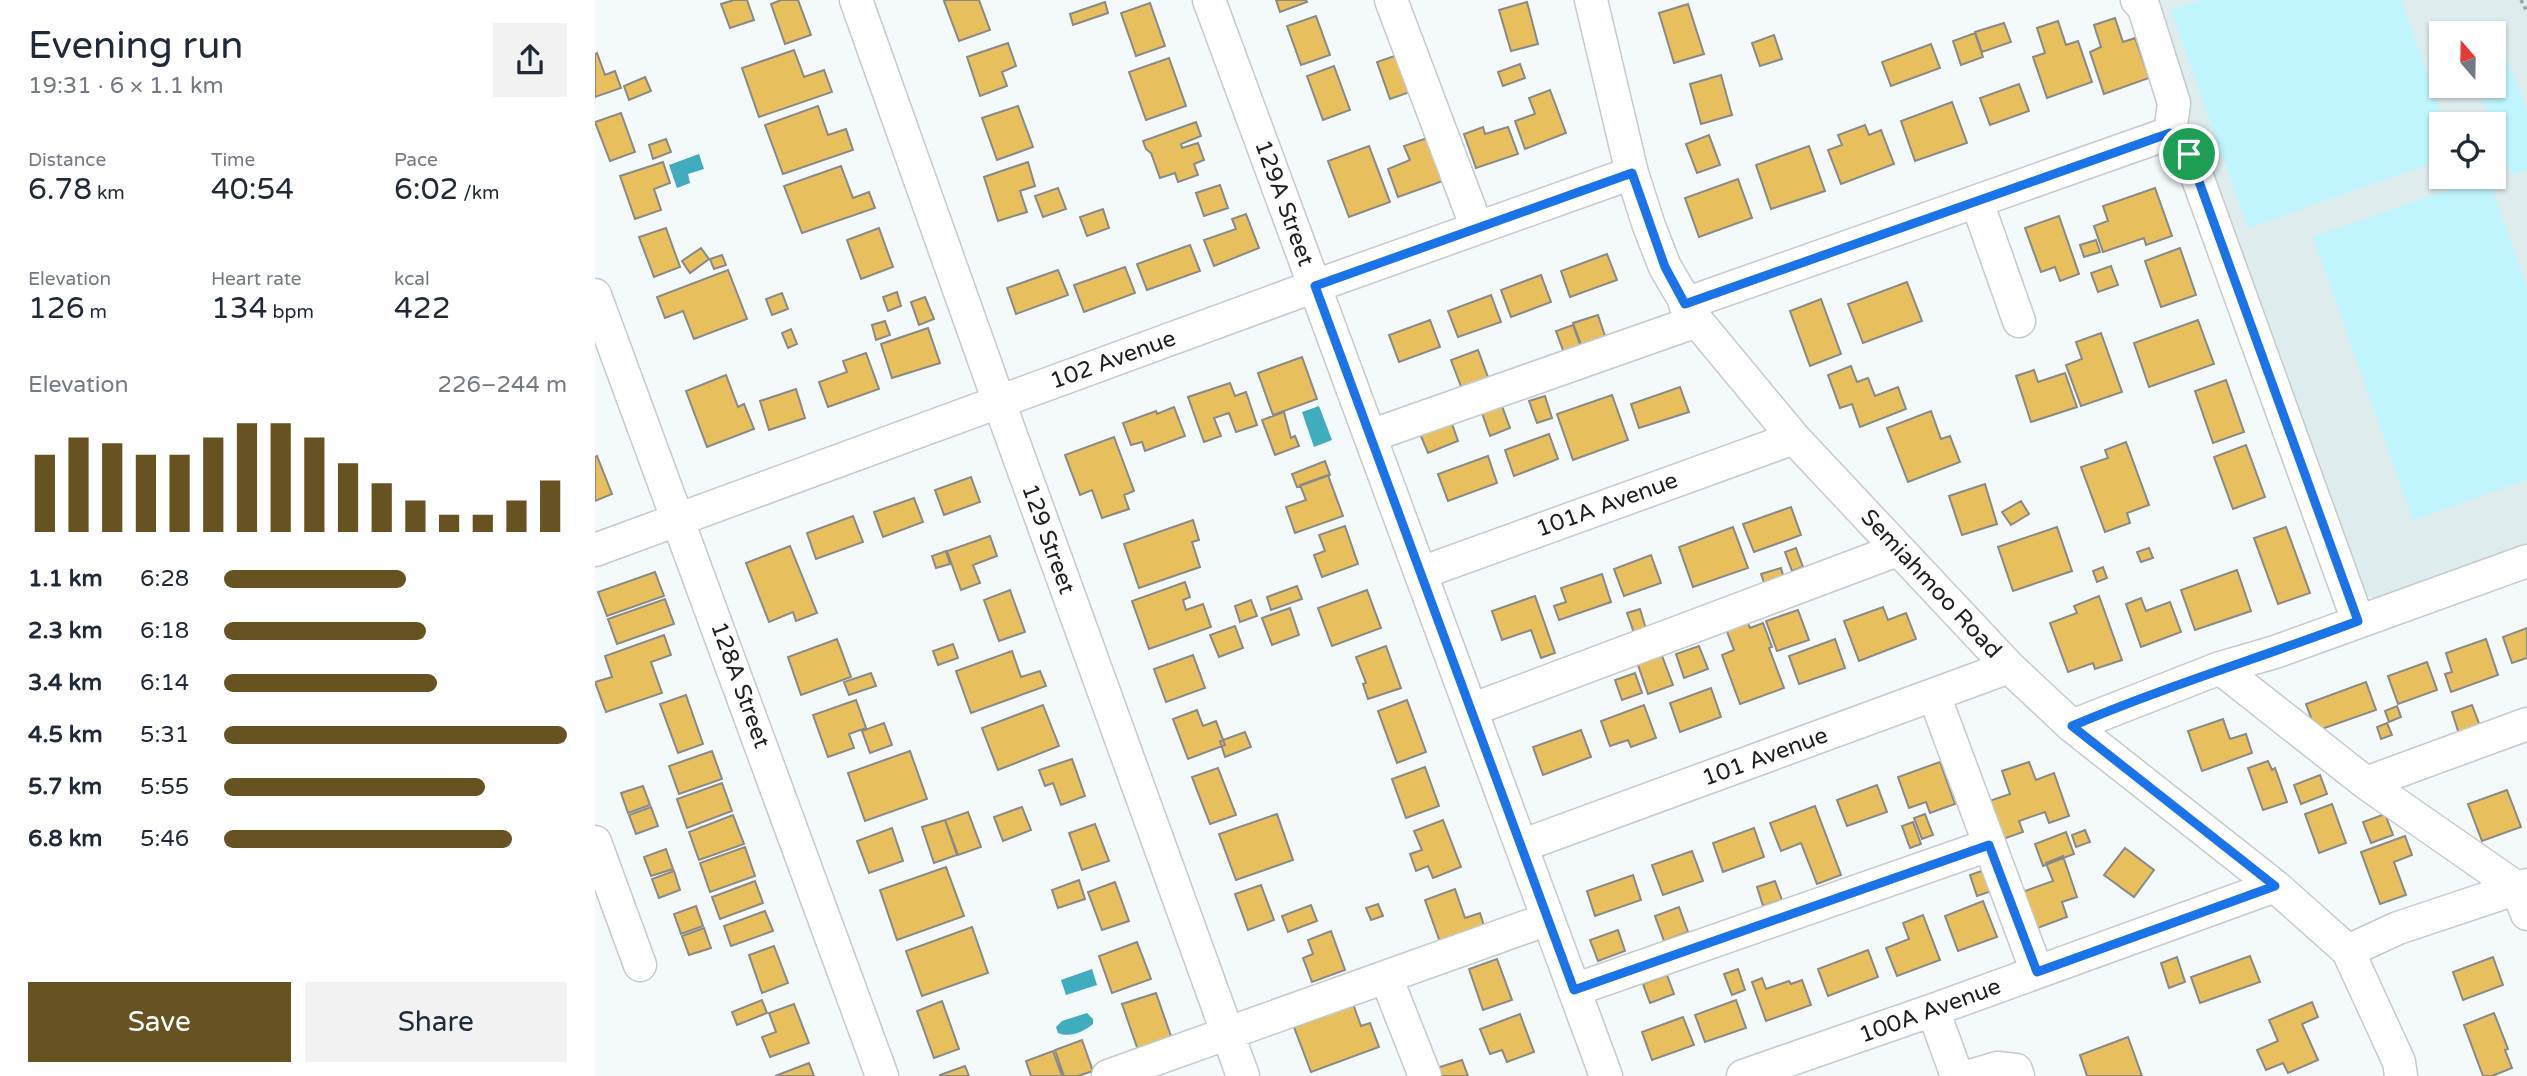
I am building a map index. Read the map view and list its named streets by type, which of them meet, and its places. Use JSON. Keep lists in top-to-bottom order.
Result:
{
  "streets": {
    "street": [
      "129A Street",
      "102 Avenue",
      "101A Avenue",
      "129 Street",
      "Semiahmoo Road",
      "128A Street",
      "101 Avenue",
      "100A Avenue"
    ]
  },
  "crossings": [
    ["129A Street", "102 Avenue"],
    ["129A Street", "101A Avenue"],
    ["129A Street", "101 Avenue"],
    ["102 Avenue", "129 Street"],
    ["102 Avenue", "Semiahmoo Road"],
    ["102 Avenue", "128A Street"],
    ["101A Avenue", "Semiahmoo Road"],
    ["Semiahmoo Road", "101 Avenue"],
    ["Semiahmoo Road", "100A Avenue"]
  ],
  "north": "top",
  "page": {
    "heading": ["Evening run", "19:31 · 6 × 1.1 km"],
    "stats": [
      ["Distance", "6.78 km"],
      ["Time", "40:54"],
      ["Pace", "6:02 /km"],
      ["Elevation", "126 m"],
      ["Heart rate", "134 bpm"],
      ["kcal", "422"]
    ],
    "chart": ["Elevation", "226–244 m"],
    "list": [
      {
        "name": "1.1 km",
        "note": "6:28"
      },
      {
        "name": "2.3 km",
        "note": "6:18"
      },
      {
        "name": "3.4 km",
        "note": "6:14"
      },
      {
        "name": "4.5 km",
        "note": "5:31"
      },
      {
        "name": "5.7 km",
        "note": "5:55"
      },
      {
        "name": "6.8 km",
        "note": "5:46"
      }
    ],
    "buttons": ["Save", "Share"]
  }
}
